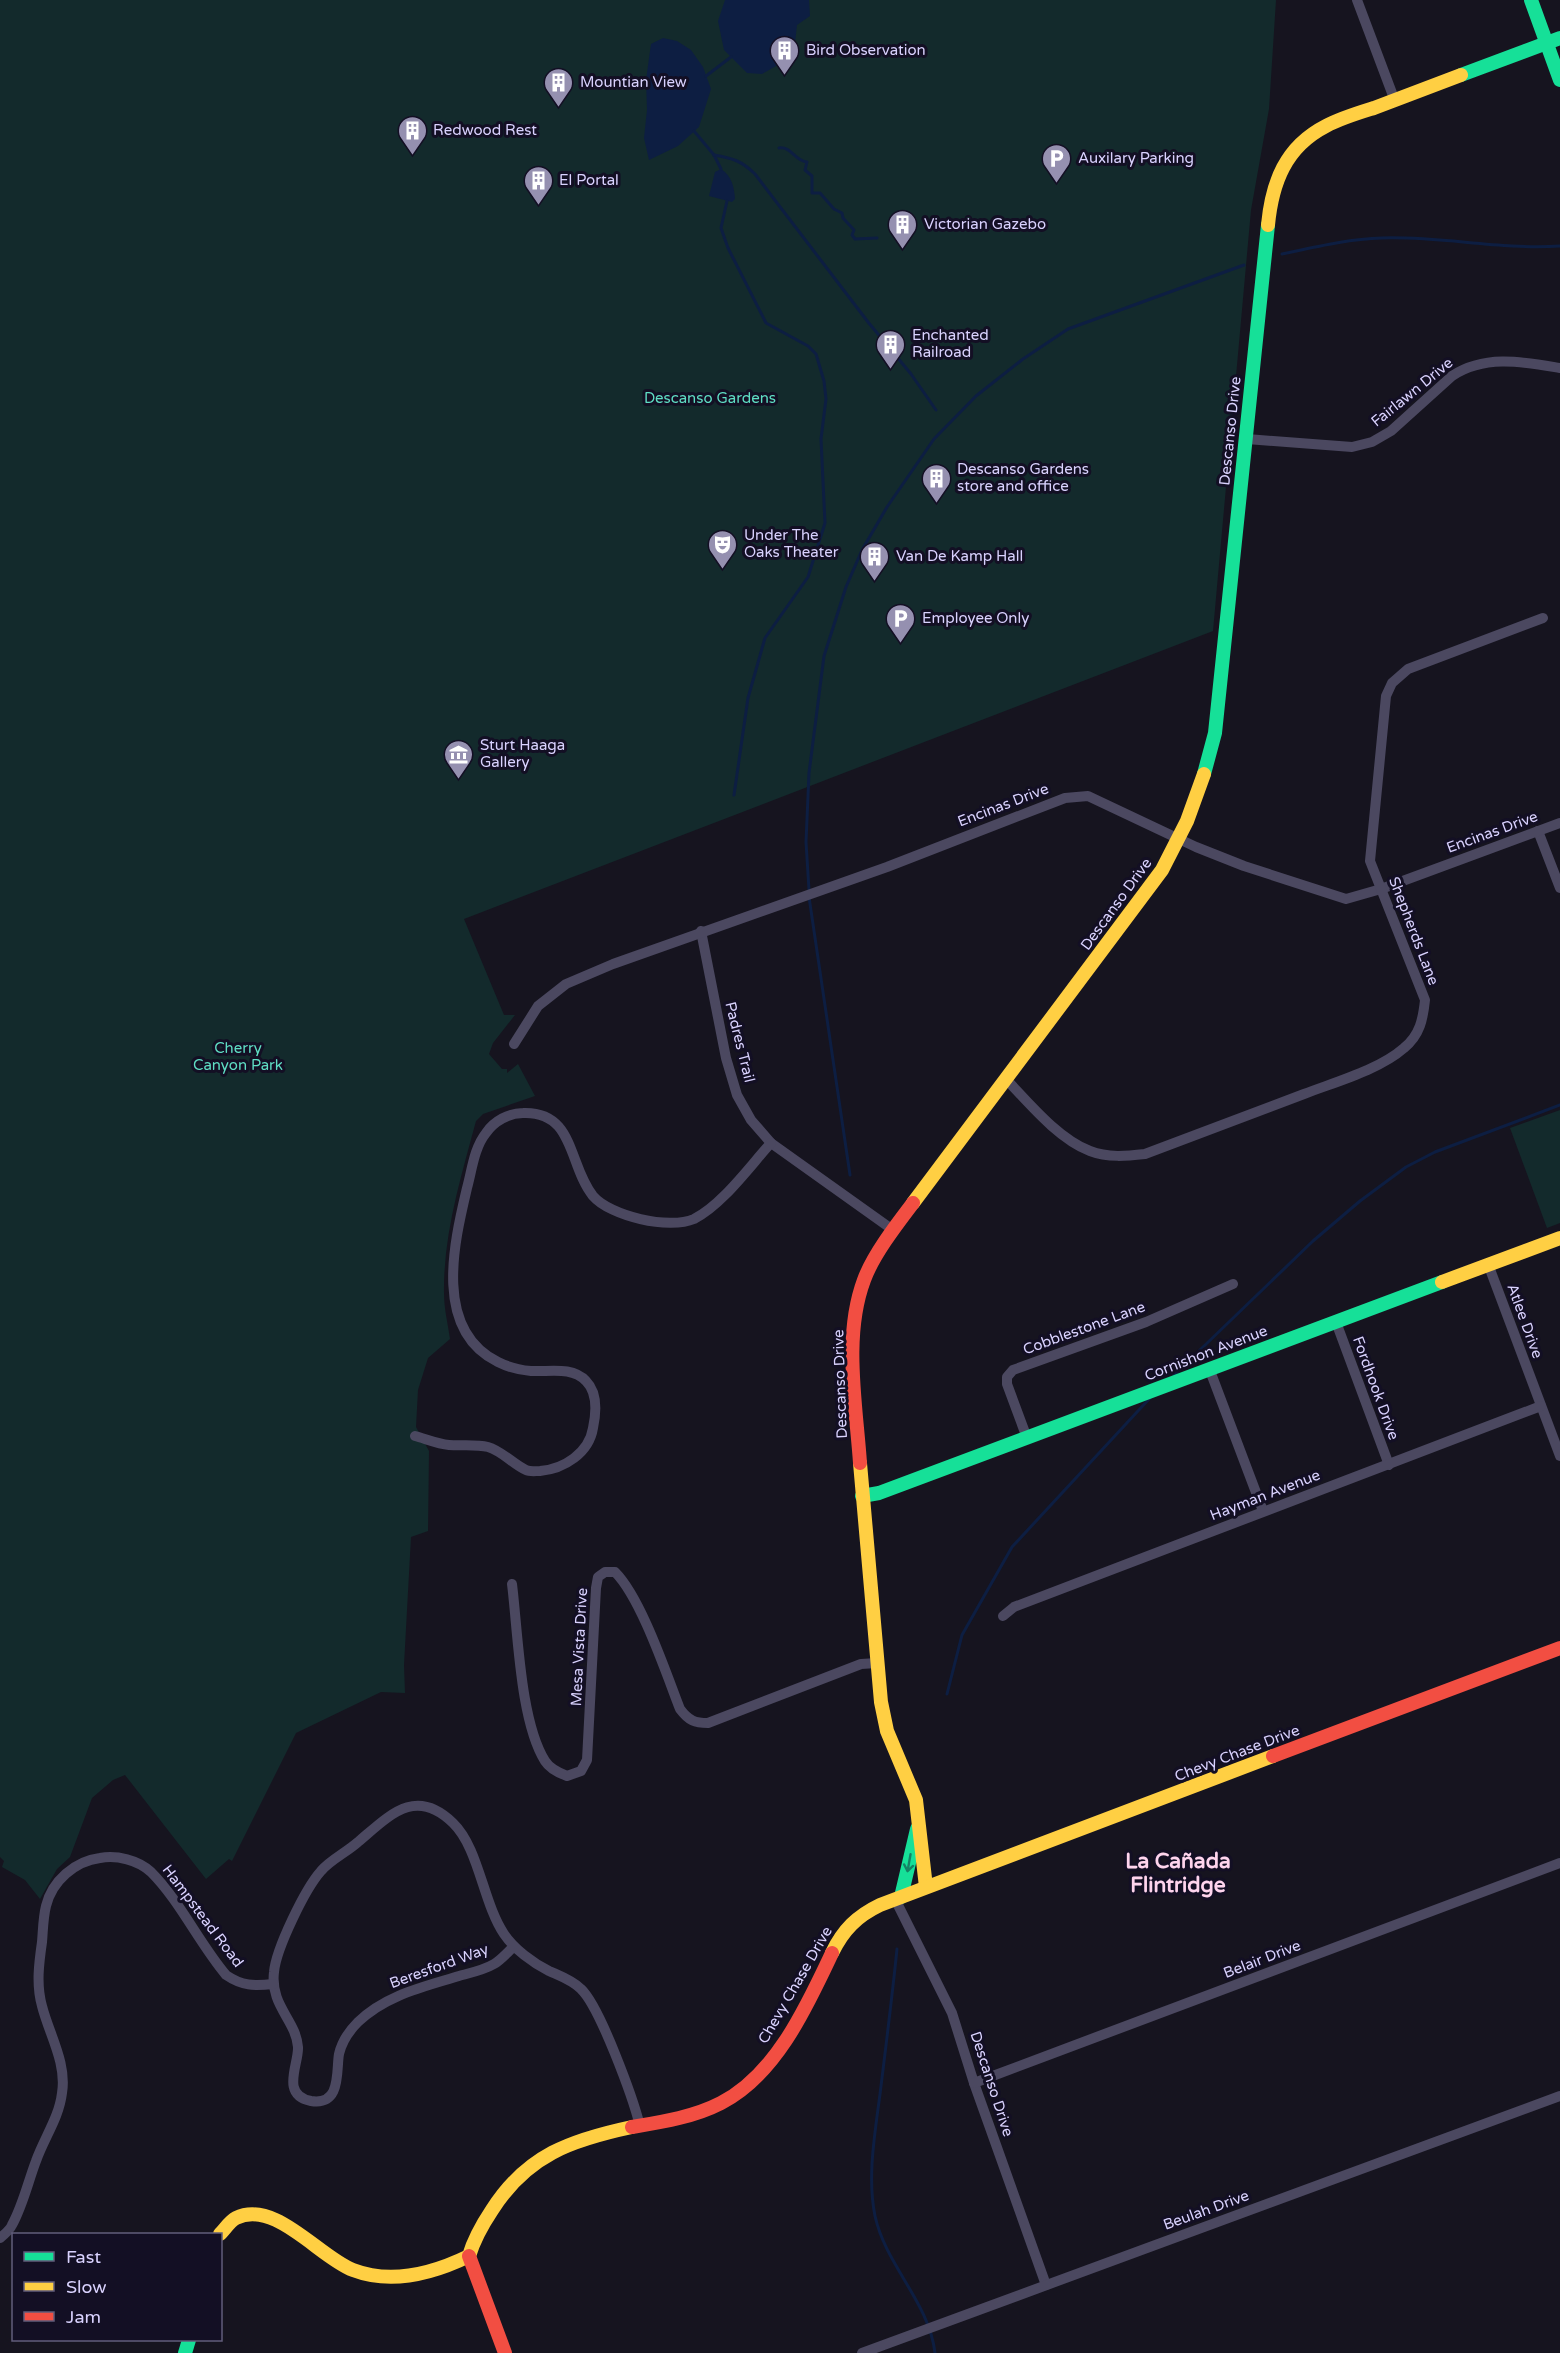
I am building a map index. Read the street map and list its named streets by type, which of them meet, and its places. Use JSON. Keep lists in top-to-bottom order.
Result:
{
  "streets": {
    "street": [
      "Fairlawn Drive",
      "Descanso Drive",
      "Encinas Drive",
      "Shepherds Lane",
      "Padres Trail",
      "Atlee Drive",
      "Cobblestone Lane",
      "Cornishon Avenue",
      "Fordhook Drive",
      "Hayman Avenue",
      "Mesa Vista Drive",
      "Chevy Chase Drive",
      "Hampstead Road",
      "Belair Drive",
      "Beresford Way",
      "Beulah Drive"
    ]
  },
  "crossings": [
    ["Fairlawn Drive", "Descanso Drive"],
    ["Descanso Drive", "Encinas Drive"],
    ["Descanso Drive", "Shepherds Lane"],
    ["Descanso Drive", "Padres Trail"],
    ["Descanso Drive", "Cornishon Avenue"],
    ["Descanso Drive", "Mesa Vista Drive"],
    ["Descanso Drive", "Chevy Chase Drive"],
    ["Descanso Drive", "Belair Drive"],
    ["Descanso Drive", "Beulah Drive"],
    ["Encinas Drive", "Shepherds Lane"],
    ["Encinas Drive", "Padres Trail"],
    ["Atlee Drive", "Cornishon Avenue"],
    ["Atlee Drive", "Hayman Avenue"],
    ["Cobblestone Lane", "Cornishon Avenue"],
    ["Cornishon Avenue", "Fordhook Drive"],
    ["Fordhook Drive", "Hayman Avenue"],
    ["Hampstead Road", "Beresford Way"]
  ],
  "districts": ["La Cañada Flintridge"],
  "parks": ["Descanso Gardens", "Cherry Canyon Park"],
  "places": {
    "building": [
      "Bird Observation",
      "Mountian View",
      "Redwood Rest",
      "El Portal",
      "Victorian Gazebo",
      "Enchanted Railroad",
      "Descanso Gardens store and office",
      "Van De Kamp Hall"
    ],
    "parking": ["Auxilary Parking", "Employee Only"],
    "theatre": ["Under The Oaks Theater"],
    "museum": ["Sturt Haaga Gallery"]
  },
  "legend": ["Fast", "Slow", "Jam"]
}
